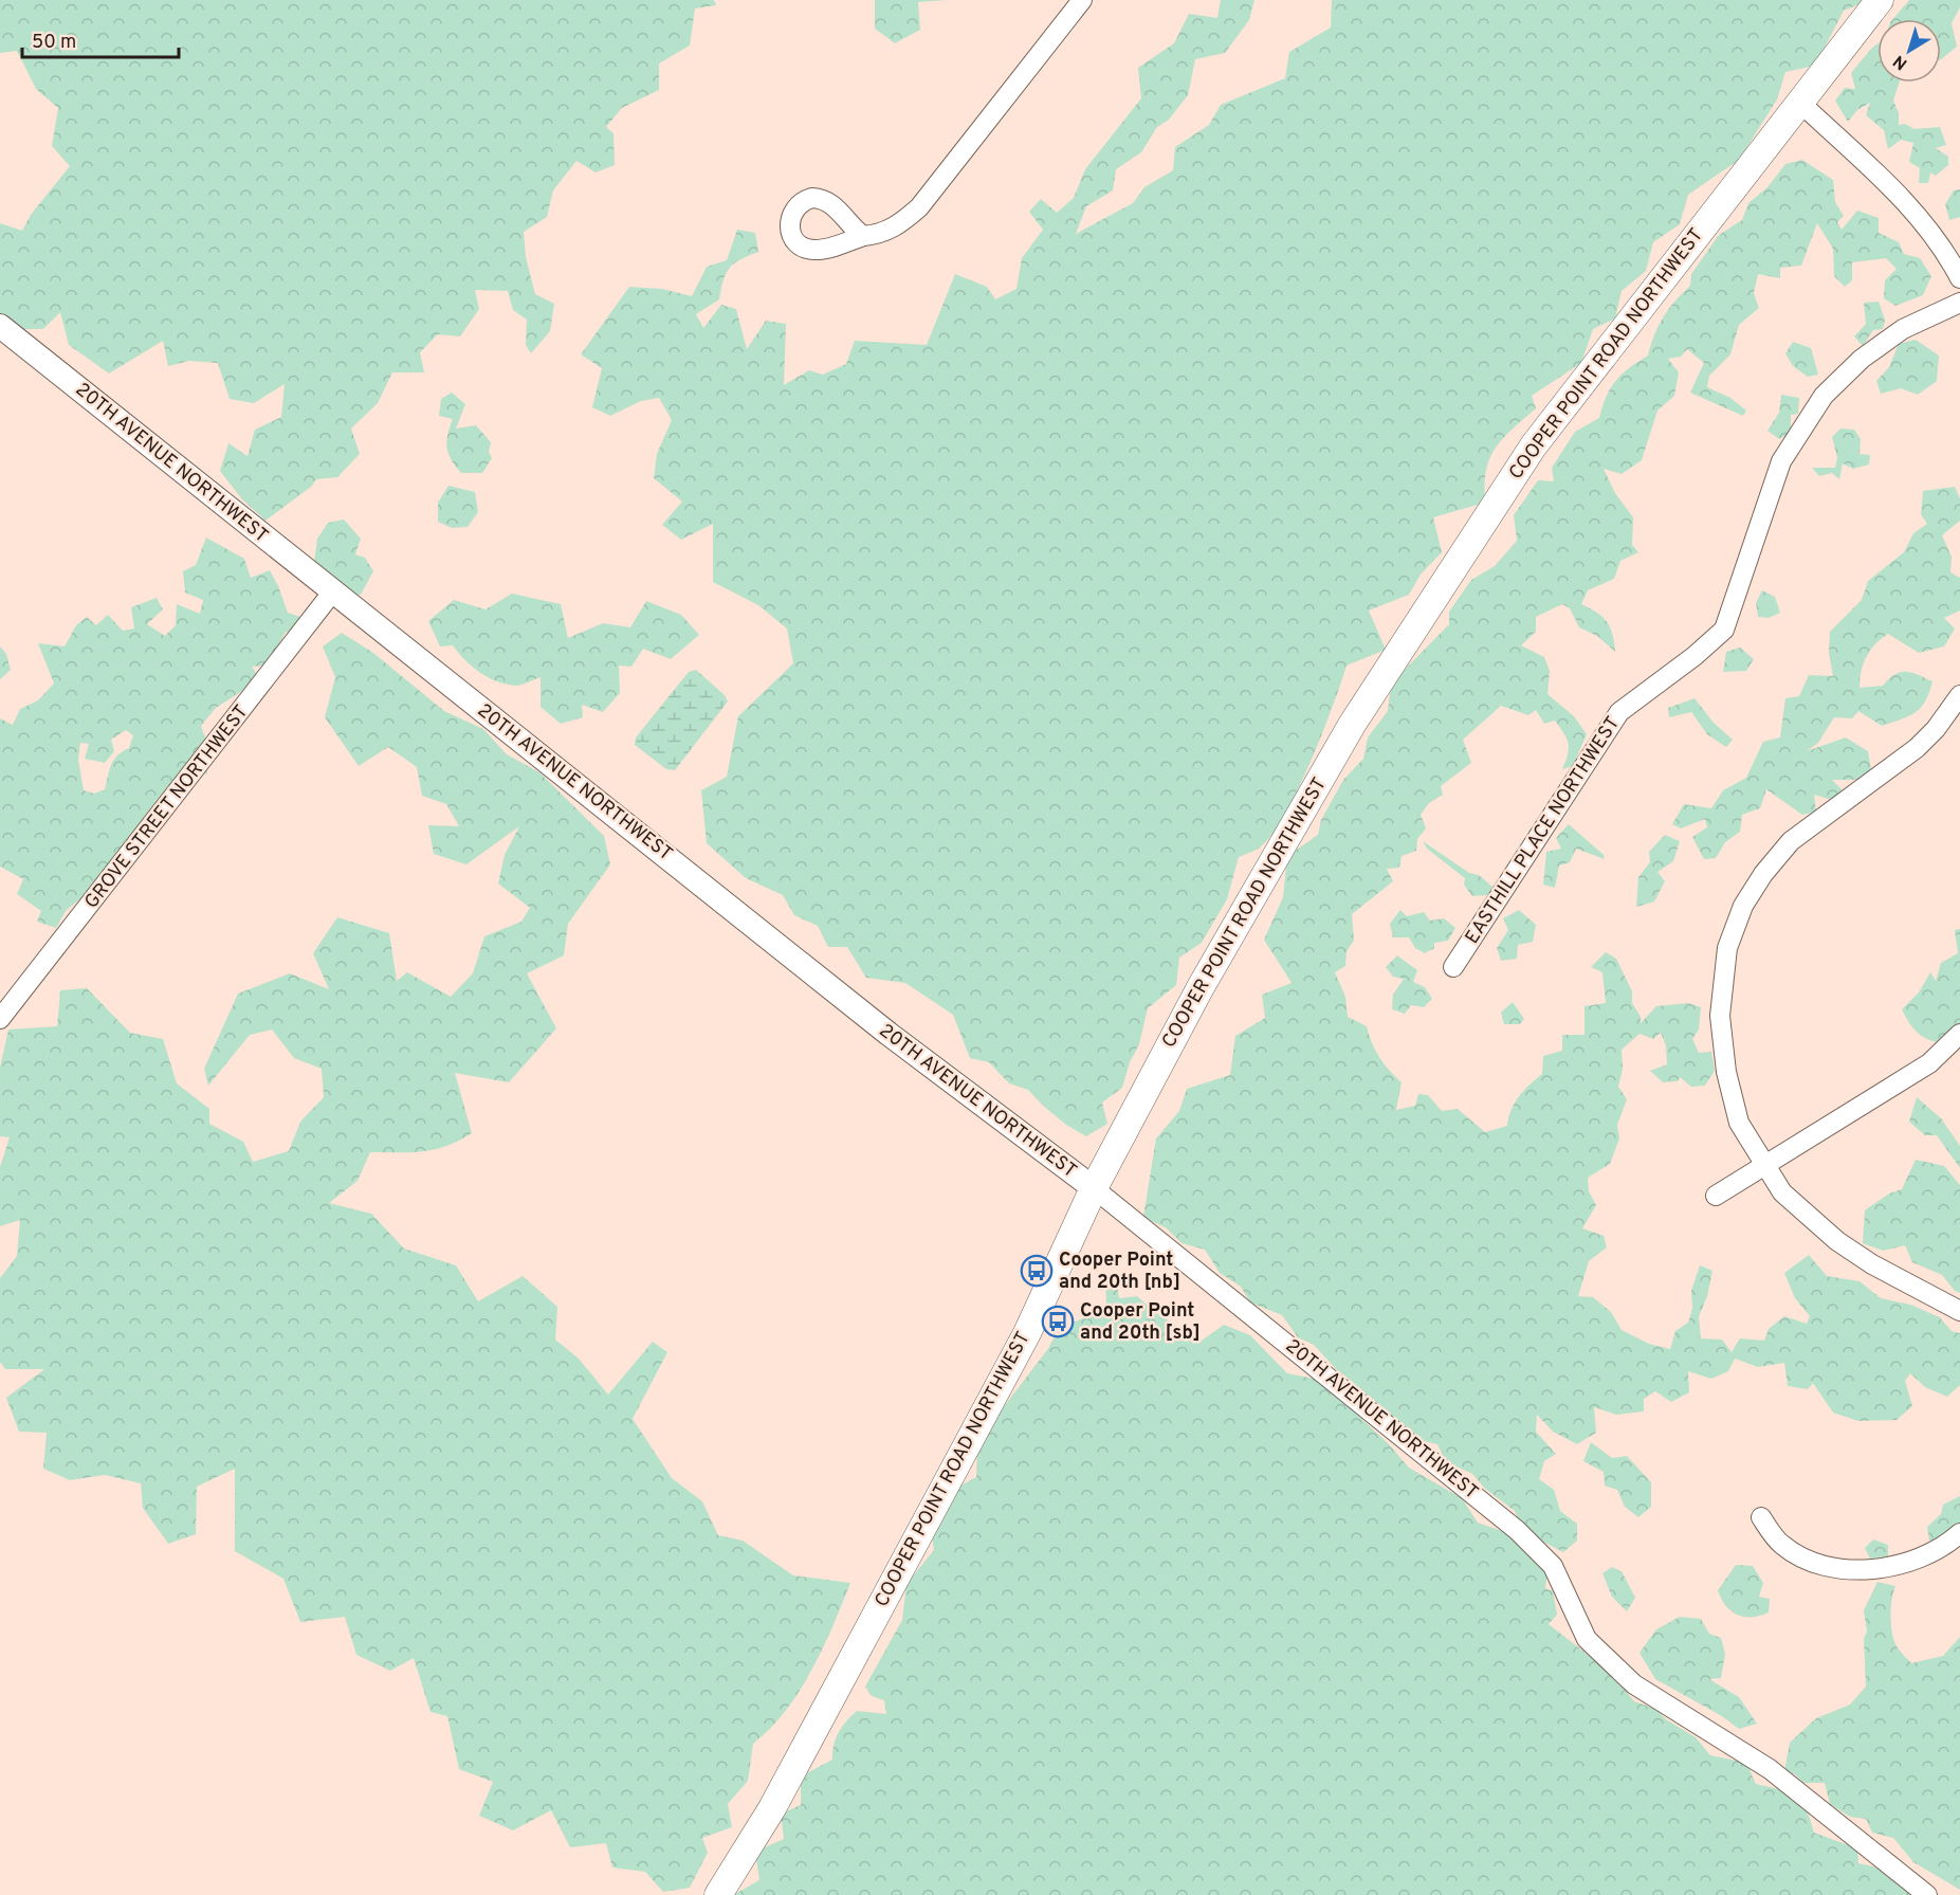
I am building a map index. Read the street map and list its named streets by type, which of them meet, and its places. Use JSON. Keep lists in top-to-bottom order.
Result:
{
  "streets": {
    "main road": ["COOPER POINT ROAD NORTHWEST"],
    "street": ["20TH AVENUE NORTHWEST", "GROVE STREET NORTHWEST", "EASTHILL PLACE NORTHWEST"]
  },
  "crossings": [
    ["COOPER POINT ROAD NORTHWEST", "20TH AVENUE NORTHWEST"],
    ["20TH AVENUE NORTHWEST", "GROVE STREET NORTHWEST"]
  ],
  "places": {
    "bus stop": ["Cooper Point and 20th [nb]", "Cooper Point and 20th [sb]"]
  },
  "scale_bar": "50 m",
  "north": "bottom left"
}
